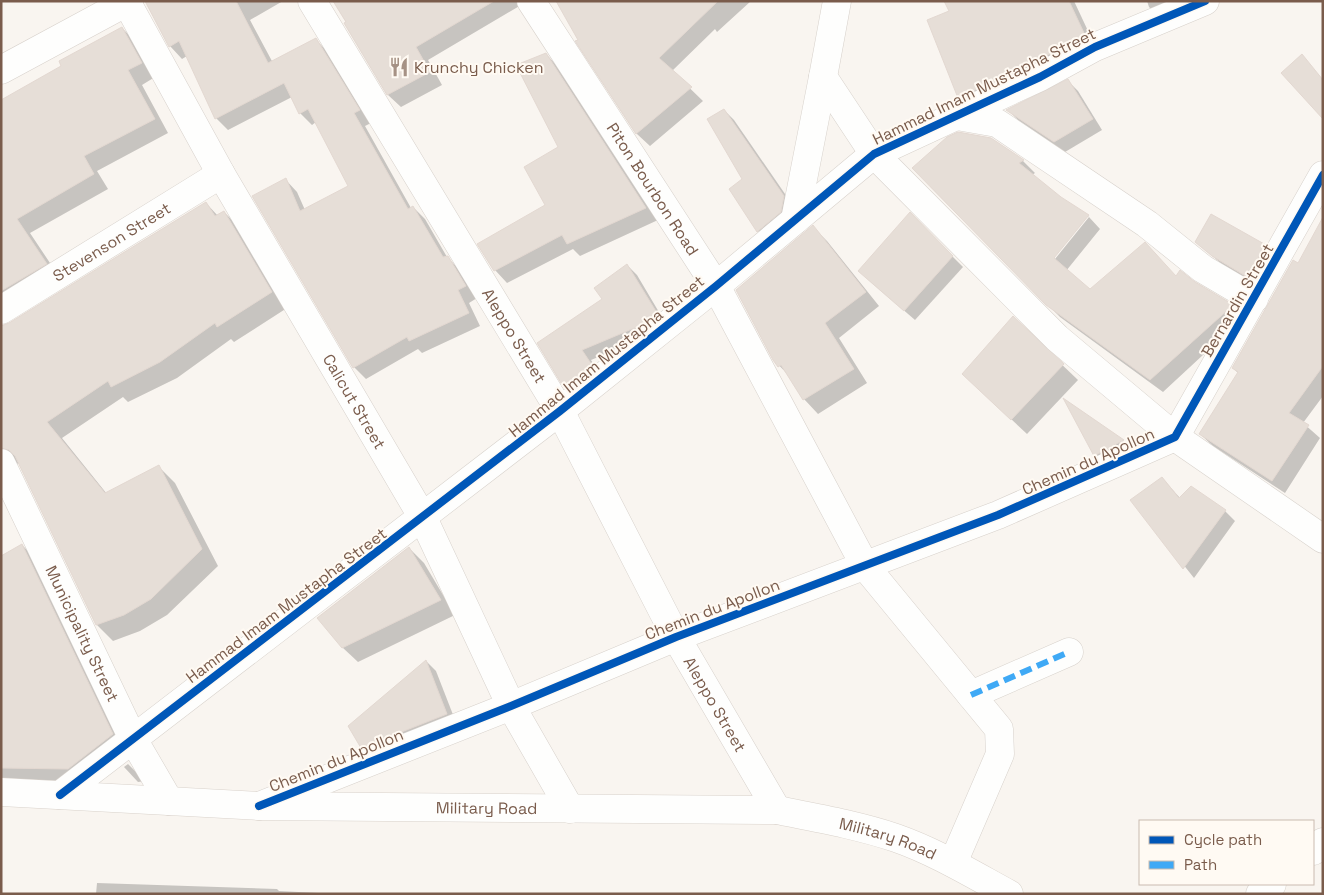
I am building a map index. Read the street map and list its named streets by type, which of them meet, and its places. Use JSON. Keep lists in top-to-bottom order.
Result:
{
  "streets": {
    "street": [
      "Hammad Imam Mustapha Street",
      "Piton Bourbon Road",
      "Stevenson Street",
      "Bernardin Street",
      "Aleppo Street",
      "Calicut Street",
      "Chemin du Apollon",
      "Municipality Street",
      "Military Road"
    ]
  },
  "crossings": [
    ["Hammad Imam Mustapha Street", "Piton Bourbon Road"],
    ["Hammad Imam Mustapha Street", "Aleppo Street"],
    ["Hammad Imam Mustapha Street", "Calicut Street"],
    ["Hammad Imam Mustapha Street", "Municipality Street"],
    ["Hammad Imam Mustapha Street", "Military Road"],
    ["Piton Bourbon Road", "Chemin du Apollon"],
    ["Piton Bourbon Road", "Military Road"],
    ["Stevenson Street", "Calicut Street"],
    ["Bernardin Street", "Chemin du Apollon"],
    ["Aleppo Street", "Chemin du Apollon"],
    ["Aleppo Street", "Military Road"],
    ["Calicut Street", "Chemin du Apollon"],
    ["Calicut Street", "Military Road"],
    ["Chemin du Apollon", "Military Road"],
    ["Municipality Street", "Military Road"]
  ],
  "places": {
    "restaurant": ["Krunchy Chicken"]
  },
  "legend": ["Cycle path", "Path"]
}
